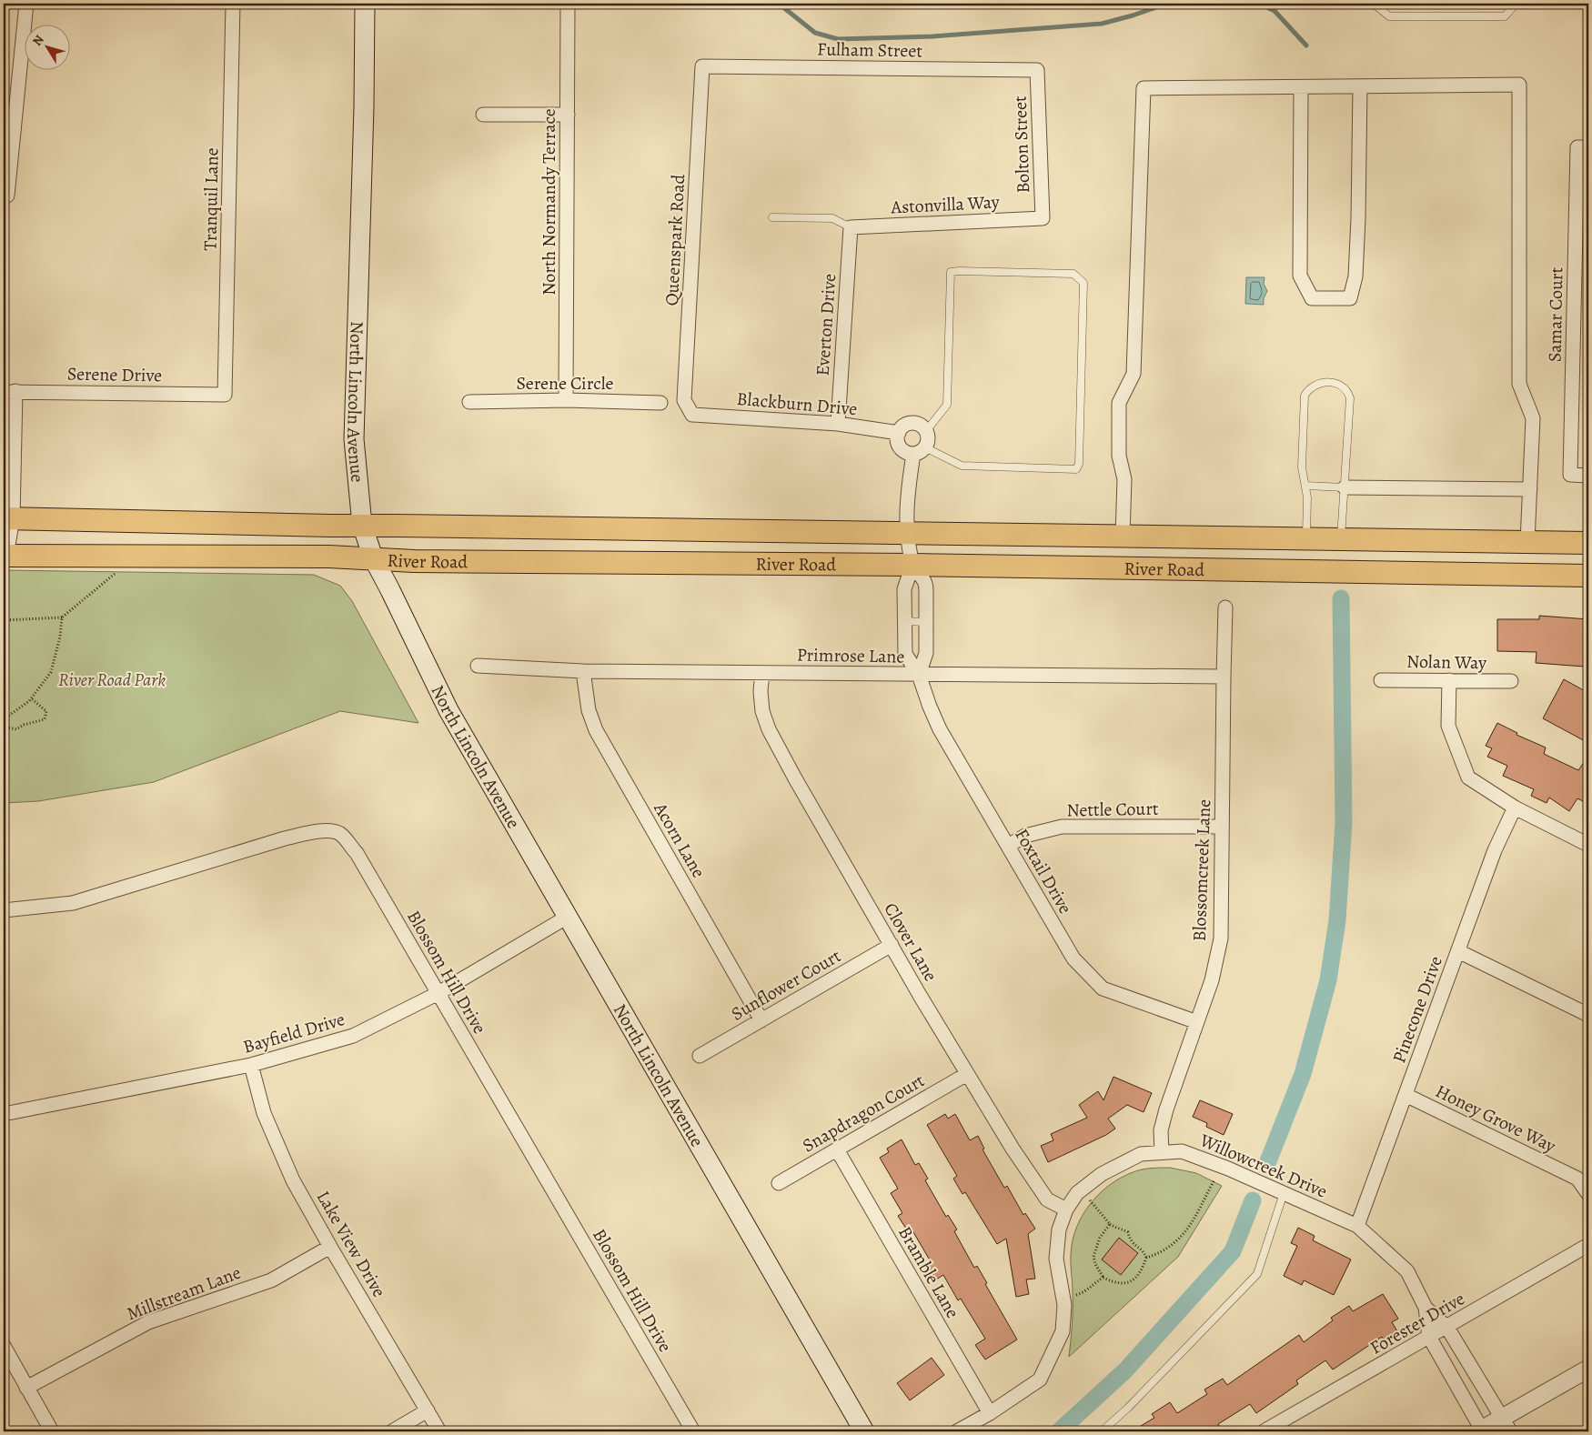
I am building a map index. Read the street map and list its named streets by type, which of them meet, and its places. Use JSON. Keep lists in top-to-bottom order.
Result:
{
  "streets": {
    "main road": ["North Lincoln Avenue", "River Road"],
    "street": [
      "Fulham Street",
      "Bolton Street",
      "Tranquil Lane",
      "North Normandy Terrace",
      "Astonvilla Way",
      "Queenspark Road",
      "Samar Court",
      "Everton Drive",
      "Serene Drive",
      "Serene Circle",
      "Blackburn Drive",
      "Primrose Lane",
      "Nolan Way",
      "Nettle Court",
      "Acorn Lane",
      "Blossomcreek Lane",
      "Foxtail Drive",
      "Clover Lane",
      "Blossom Hill Drive",
      "Sunflower Court",
      "Pinecone Drive",
      "Bayfield Drive",
      "Snapdragon Court",
      "Honey Grove Way",
      "Willowcreek Drive",
      "Lake View Drive",
      "Bramble Lane",
      "Millstream Lane",
      "Forester Drive"
    ]
  },
  "crossings": [
    ["Fulham Street", "Bolton Street"],
    ["Fulham Street", "Queenspark Road"],
    ["Bolton Street", "Astonvilla Way"],
    ["Tranquil Lane", "Serene Drive"],
    ["North Normandy Terrace", "Serene Circle"],
    ["Astonvilla Way", "Everton Drive"],
    ["Queenspark Road", "Blackburn Drive"],
    ["Everton Drive", "Blackburn Drive"],
    ["North Lincoln Avenue", "River Road"],
    ["North Lincoln Avenue", "Bayfield Drive"],
    ["River Road", "Foxtail Drive"],
    ["Primrose Lane", "Acorn Lane"],
    ["Primrose Lane", "Blossomcreek Lane"],
    ["Primrose Lane", "Foxtail Drive"],
    ["Primrose Lane", "Clover Lane"],
    ["Nettle Court", "Blossomcreek Lane"],
    ["Nettle Court", "Foxtail Drive"],
    ["Acorn Lane", "Sunflower Court"],
    ["Blossomcreek Lane", "Foxtail Drive"],
    ["Blossomcreek Lane", "Willowcreek Drive"],
    ["Clover Lane", "Sunflower Court"],
    ["Clover Lane", "Snapdragon Court"],
    ["Clover Lane", "Willowcreek Drive"],
    ["Blossom Hill Drive", "Bayfield Drive"],
    ["Pinecone Drive", "Honey Grove Way"],
    ["Pinecone Drive", "Willowcreek Drive"],
    ["Bayfield Drive", "Lake View Drive"],
    ["Snapdragon Court", "Bramble Lane"],
    ["Willowcreek Drive", "Bramble Lane"],
    ["Willowcreek Drive", "Forester Drive"],
    ["Lake View Drive", "Millstream Lane"]
  ],
  "parks": ["River Road Park"],
  "north": "top left"
}
